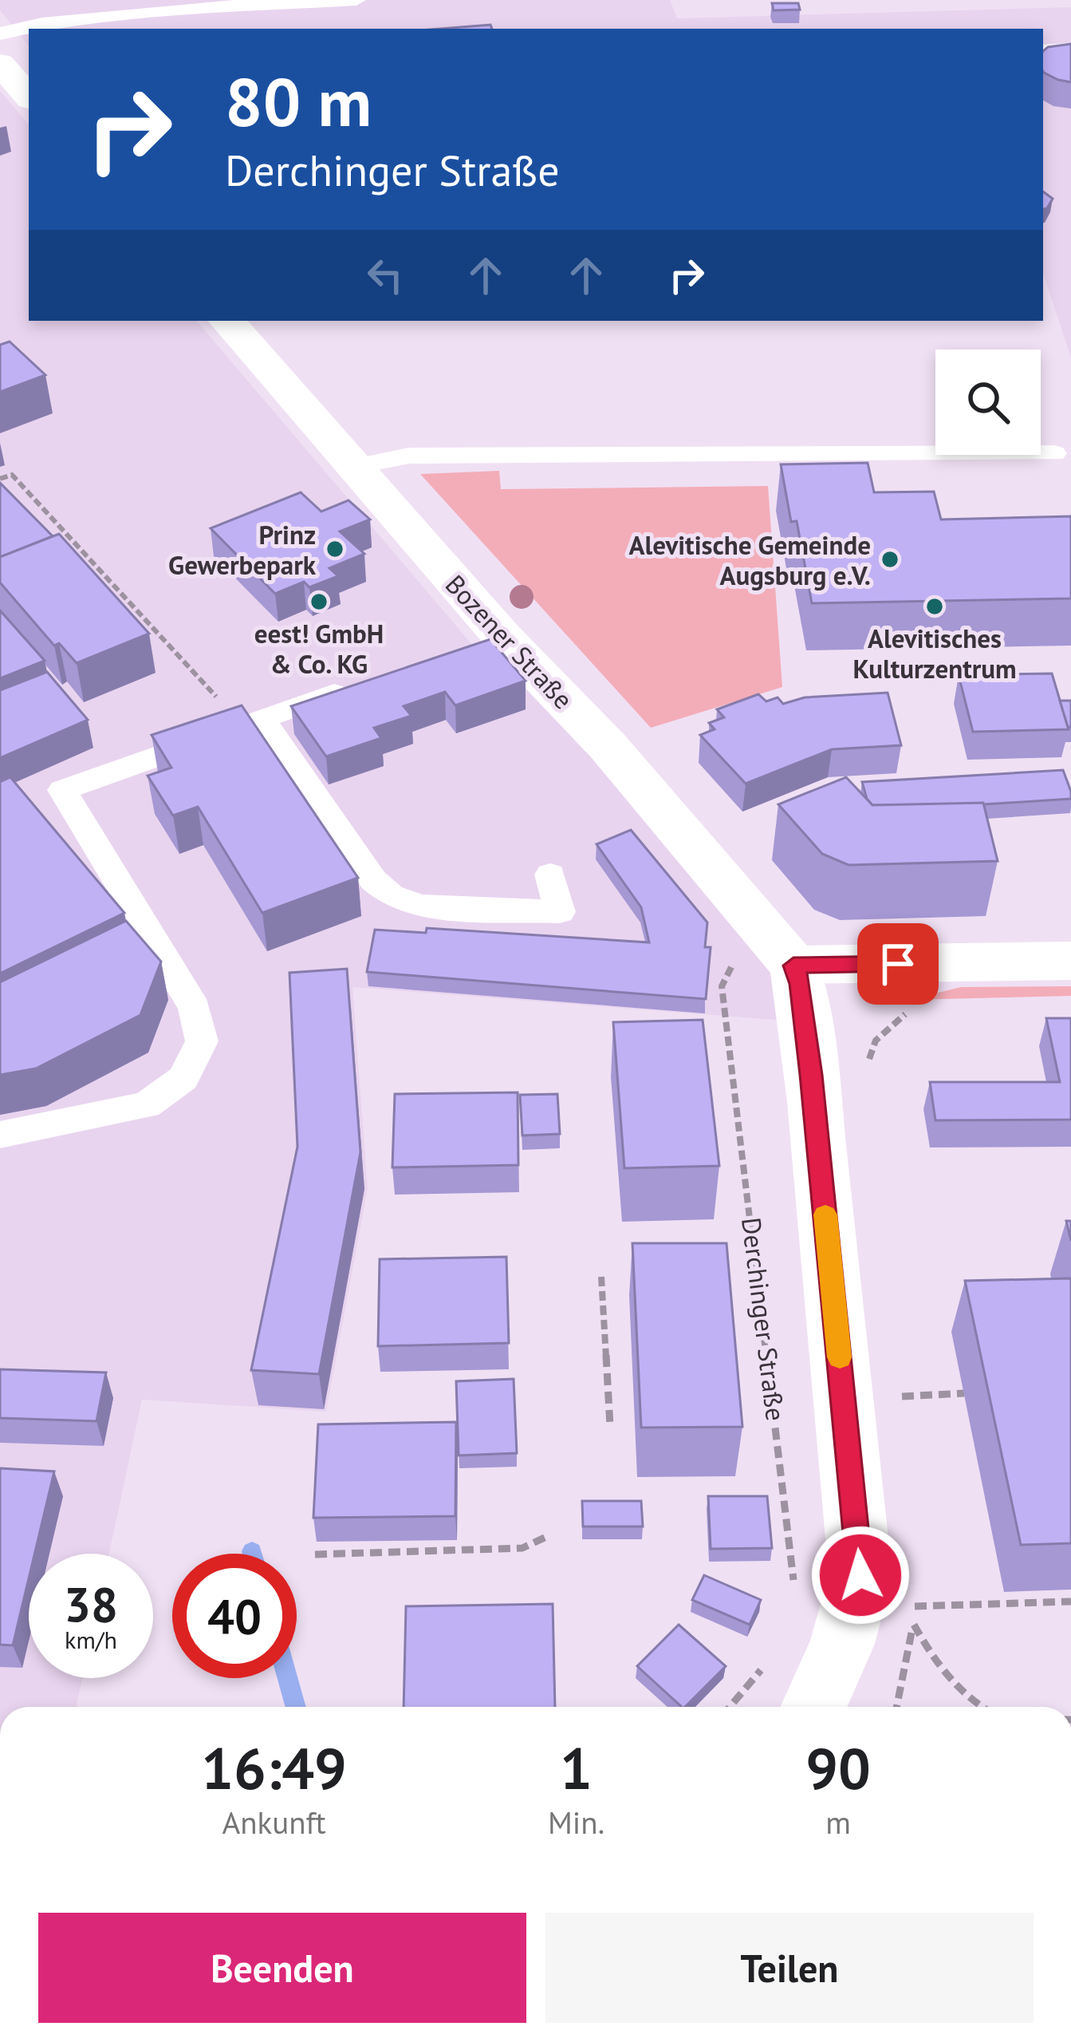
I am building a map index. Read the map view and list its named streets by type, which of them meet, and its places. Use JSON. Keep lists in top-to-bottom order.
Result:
{
  "streets": {
    "street": ["Bozener Straße"],
    "path": ["Derchinger Straße"]
  },
  "crossings": [
    ["Bozener Straße", "Derchinger Straße"]
  ],
  "places": [
    "Prinz Gewerbepark",
    "Alevitische Gemeinde Augsburg e.V.",
    "eest! GmbH & Co. KG",
    "Alevitisches Kulturzentrum"
  ],
  "page": {
    "turn": ["80 m", "Derchinger Straße"],
    "speed": "38 km/h",
    "limit": "40",
    "eta": [
      "16:49",
      "Ankunft",
      "1",
      "Min.",
      "90",
      "m"
    ],
    "buttons": ["Beenden", "Teilen"]
  }
}
